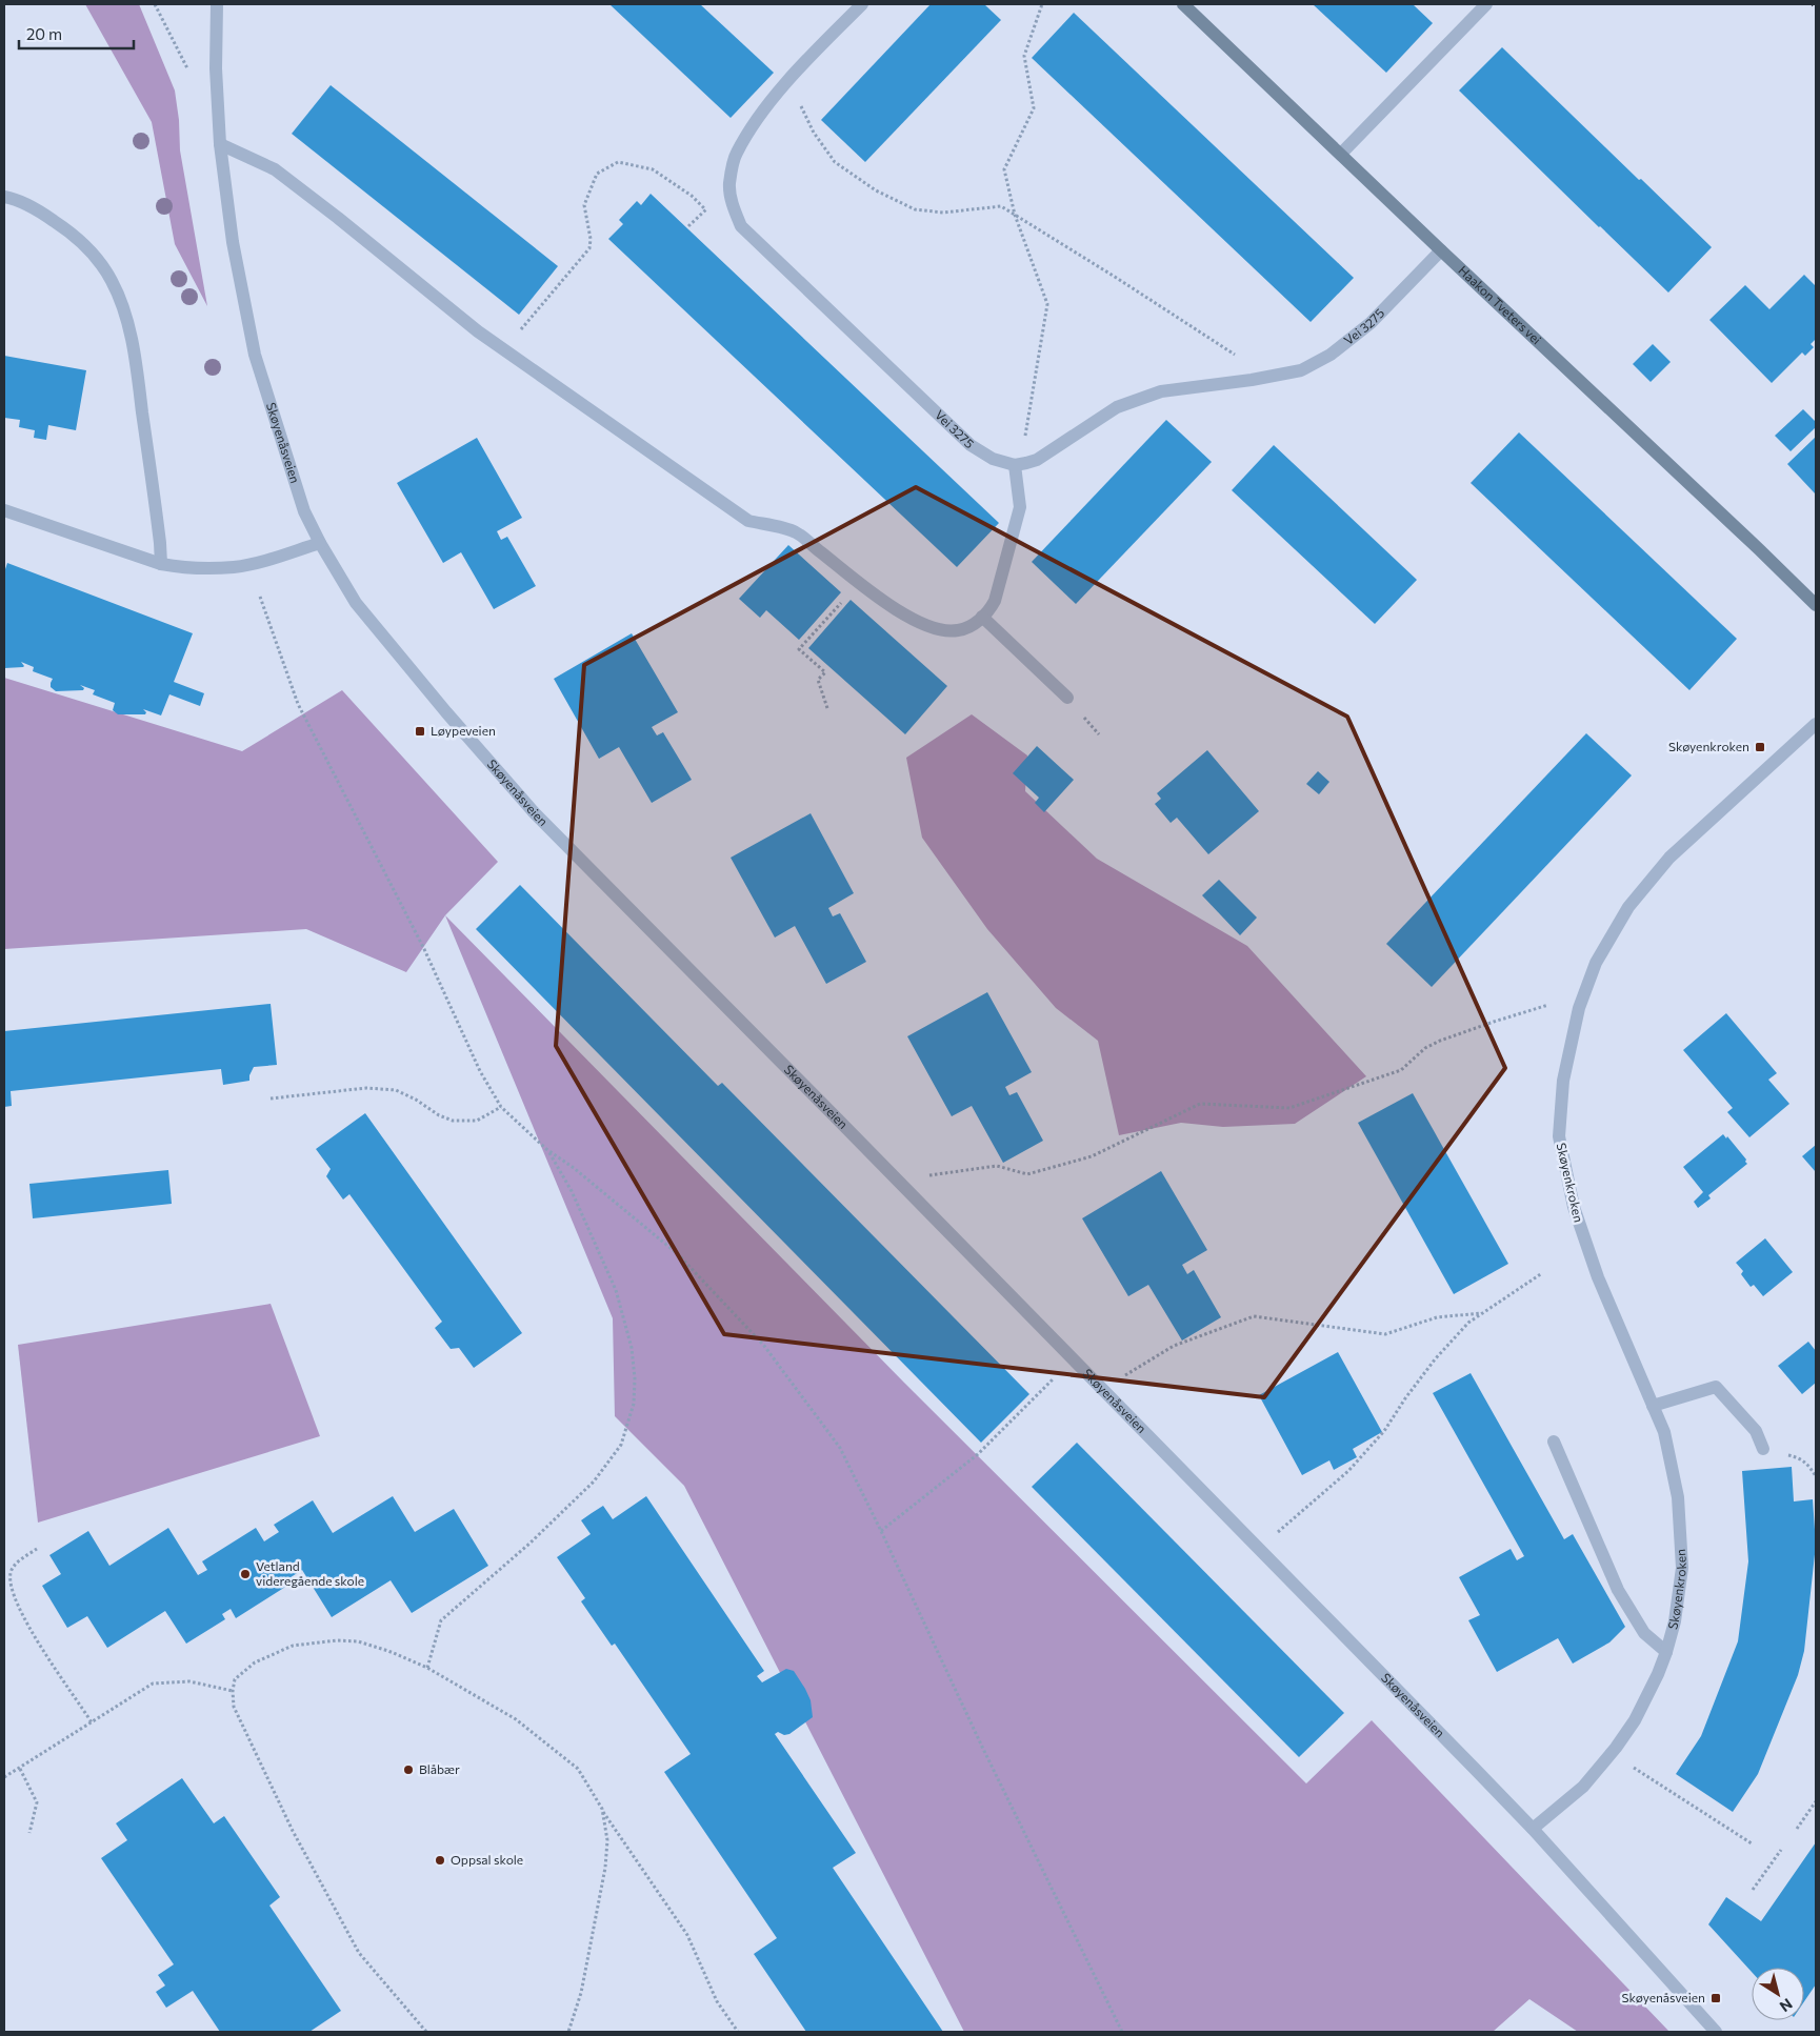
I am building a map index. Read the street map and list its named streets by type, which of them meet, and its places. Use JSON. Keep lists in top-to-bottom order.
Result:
{
  "streets": {
    "street": [
      "Haakon Tveters vei",
      "Vei 3275",
      "Skøyenåsveien",
      "Skøyenkroken"
    ]
  },
  "crossings": [
    ["Haakon Tveters vei", "Vei 3275"],
    ["Skøyenåsveien", "Skøyenkroken"]
  ],
  "places": {
    "transit": ["Løypeveien", "Skøyenkroken", "Skøyenåsveien"],
    "other": ["Vetland videregående skole", "Blåbær", "Oppsal skole"]
  },
  "scale_bar": "20 m",
  "north": "bottom right"
}
